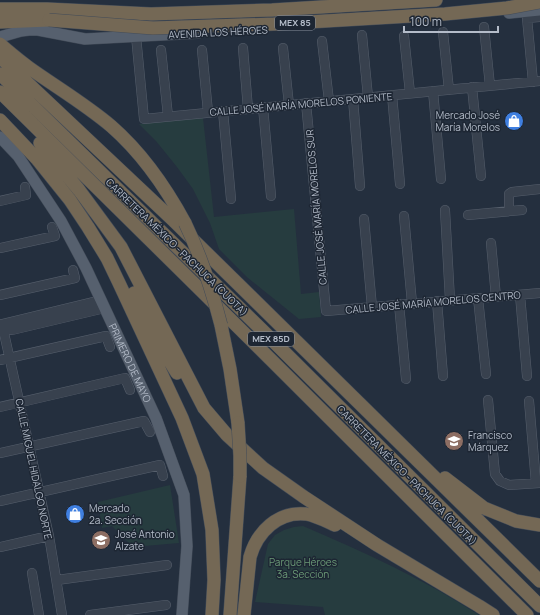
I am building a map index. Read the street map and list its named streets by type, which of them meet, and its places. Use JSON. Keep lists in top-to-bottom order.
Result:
{
  "streets": {
    "highway": ["MEX 85", "CARRETERA MÉXICO - PACHUCA (CUOTA)", "MEX 85D"],
    "main road": ["AVENIDA LOS HÉROES", "PRIMERO DE MAYO"],
    "street": [
      "CALLE JOSÉ MARÍA MORELOS PONIENTE",
      "CALLE JOSÉ MARÍA MORELOS SUR",
      "CALLE JOSÉ MARÍA MORELOS CENTRO",
      "CALLE MIGUEL HIDALGO NORTE"
    ]
  },
  "crossings": [
    ["AVENIDA LOS HÉROES", "CALLE JOSÉ MARÍA MORELOS PONIENTE"],
    ["CALLE JOSÉ MARÍA MORELOS PONIENTE", "CALLE JOSÉ MARÍA MORELOS SUR"],
    ["CALLE JOSÉ MARÍA MORELOS SUR", "CALLE JOSÉ MARÍA MORELOS CENTRO"]
  ],
  "parks": ["Parque Héroes 3a. Sección"],
  "places": {
    "shop": ["Mercado José María Morelos", "Mercado 2a. Sección"],
    "school or university": ["Francisco Márquez", "José Antonio Alzate"]
  },
  "scale_bar": "100 m"
}
